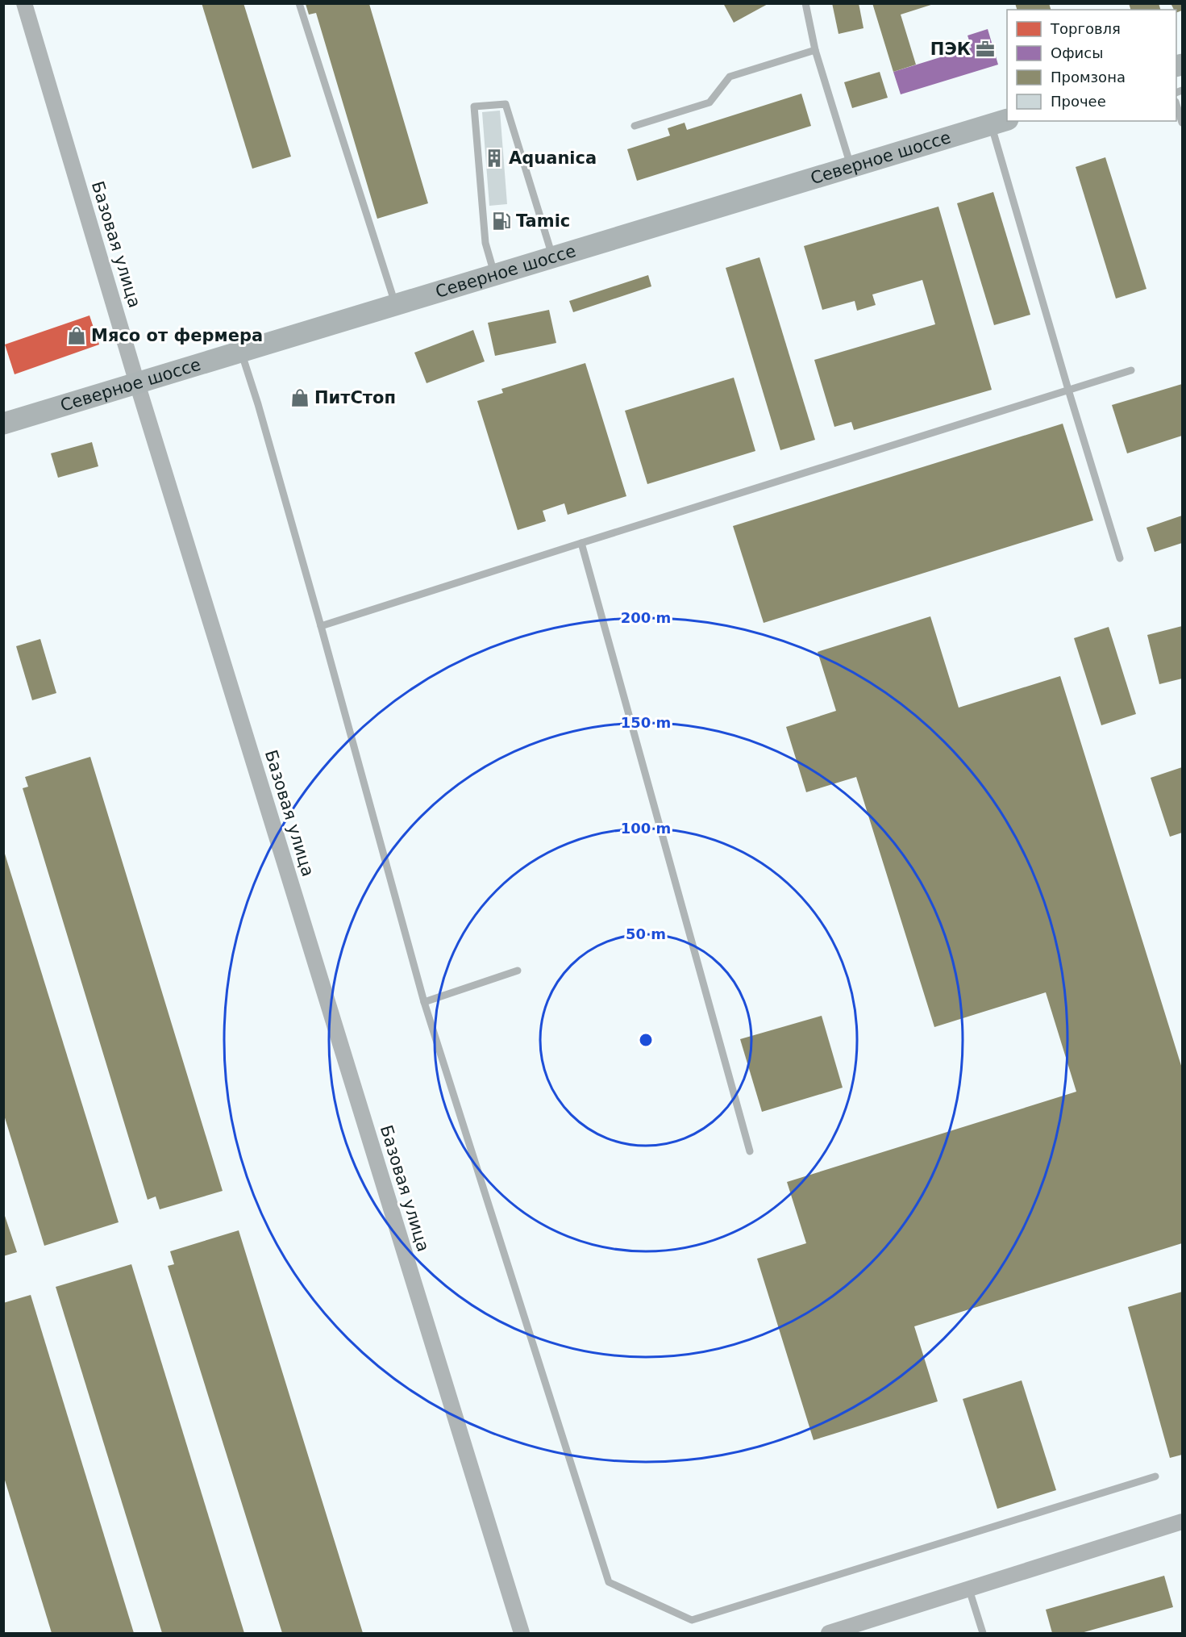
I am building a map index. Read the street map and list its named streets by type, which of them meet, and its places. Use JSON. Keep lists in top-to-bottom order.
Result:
{
  "streets": {
    "main road": ["Северное шоссе"],
    "street": ["Базовая улица"]
  },
  "crossings": [
    ["Северное шоссе", "Базовая улица"]
  ],
  "places": {
    "office": ["ПЭК"],
    "building": ["Aquanica"],
    "fuel station": ["Tamic"],
    "shop": ["Мясо от фермера", "ПитСтоп"]
  },
  "legend": [
    "Торговля",
    "Офисы",
    "Промзона",
    "Прочее"
  ],
  "rings": [
    "200 m",
    "150 m",
    "100 m",
    "50 m"
  ]
}
